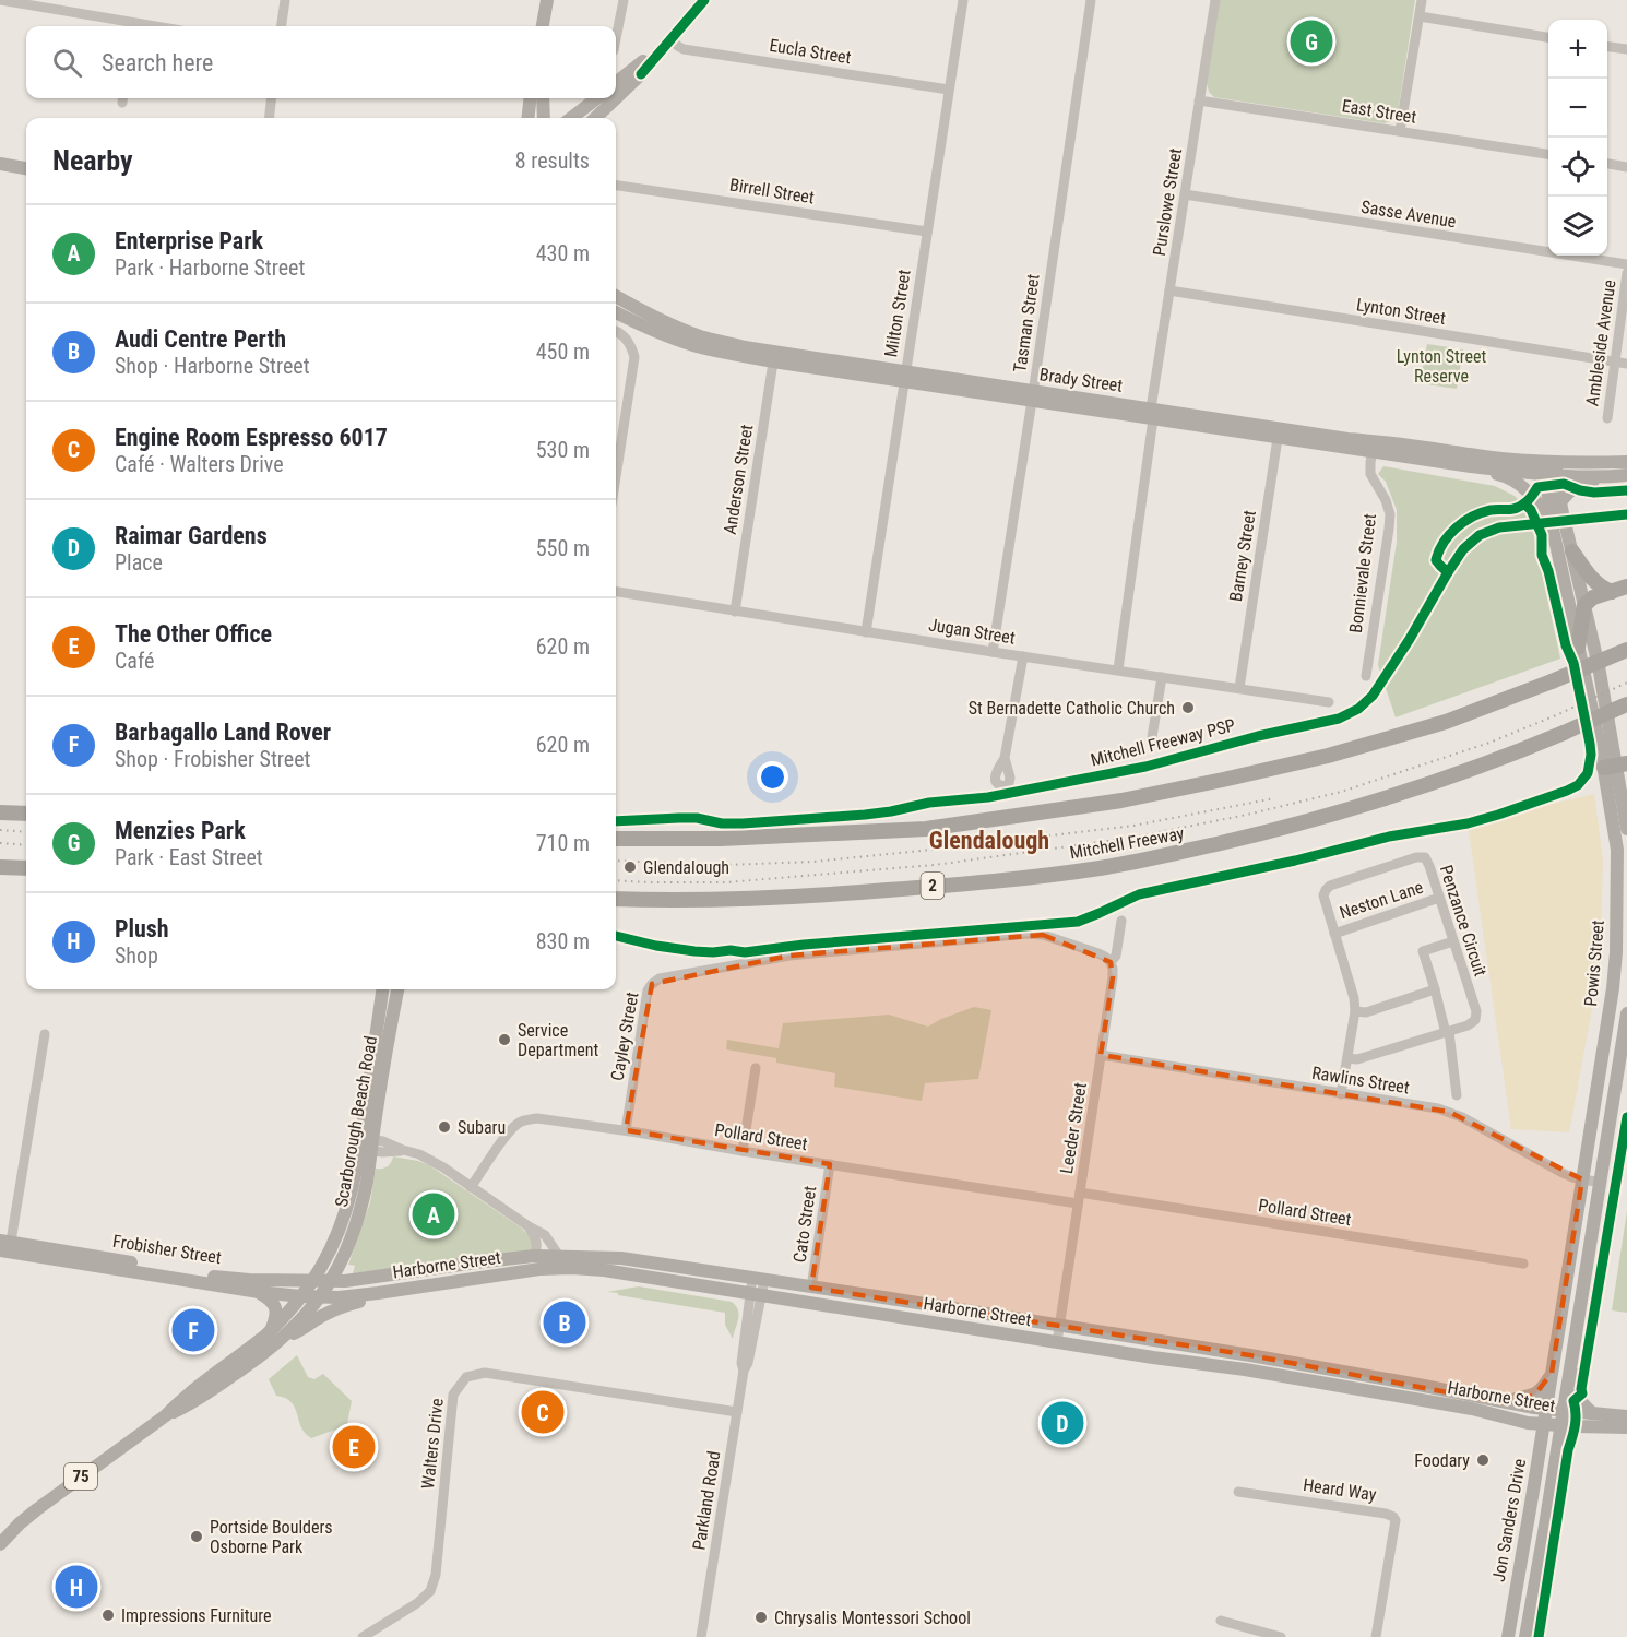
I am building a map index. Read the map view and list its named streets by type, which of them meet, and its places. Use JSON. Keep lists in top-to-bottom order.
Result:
{
  "streets": {
    "highway": ["Mitchell Freeway", "2"],
    "main road": [
      "Brady Street",
      "Powis Street",
      "Scarborough Beach Road",
      "Frobisher Street",
      "Harborne Street",
      "75",
      "Jon Sanders Drive"
    ],
    "street": [
      "Eucla Street",
      "East Street",
      "Birrell Street",
      "Purslowe Street",
      "Sasse Avenue",
      "Lynton Street",
      "Milton Street",
      "Tasman Street",
      "Ambleside Avenue",
      "Anderson Street",
      "Barney Street",
      "Bonnievale Street",
      "Jugan Street",
      "Neston Lane",
      "Penzance Circuit",
      "Cayley Street",
      "Rawlins Street",
      "Leeder Street",
      "Pollard Street",
      "Cato Street",
      "Walters Drive",
      "Heard Way",
      "Parkland Road"
    ],
    "cycle path": ["Mitchell Freeway PSP"]
  },
  "crossings": [
    ["Eucla Street", "Milton Street"],
    ["East Street", "Purslowe Street"],
    ["Birrell Street", "Milton Street"],
    ["Purslowe Street", "Sasse Avenue"],
    ["Purslowe Street", "Lynton Street"],
    ["Purslowe Street", "Brady Street"],
    ["Purslowe Street", "Jugan Street"],
    ["Lynton Street", "Ambleside Avenue"],
    ["Milton Street", "Brady Street"],
    ["Milton Street", "Jugan Street"],
    ["Tasman Street", "Brady Street"],
    ["Tasman Street", "Jugan Street"],
    ["Brady Street", "Anderson Street"],
    ["Brady Street", "Barney Street"],
    ["Brady Street", "Bonnievale Street"],
    ["Brady Street", "Powis Street"],
    ["Anderson Street", "Jugan Street"],
    ["Barney Street", "Jugan Street"],
    ["Neston Lane", "Penzance Circuit"],
    ["Penzance Circuit", "Rawlins Street"],
    ["Powis Street", "Rawlins Street"],
    ["Powis Street", "Harborne Street"],
    ["Powis Street", "Jon Sanders Drive"],
    ["Cayley Street", "Leeder Street"],
    ["Cayley Street", "Pollard Street"],
    ["Rawlins Street", "Leeder Street"],
    ["Scarborough Beach Road", "Frobisher Street"],
    ["Scarborough Beach Road", "Harborne Street"],
    ["Leeder Street", "Pollard Street"],
    ["Leeder Street", "Harborne Street"],
    ["Pollard Street", "Cato Street"],
    ["Cato Street", "Harborne Street"],
    ["Frobisher Street", "Harborne Street"],
    ["Harborne Street", "Parkland Road"],
    ["Harborne Street", "Jon Sanders Drive"],
    ["Walters Drive", "Parkland Road"]
  ],
  "districts": ["Glendalough"],
  "parks": ["Lynton Street Reserve"],
  "places": [
    "St Bernadette Catholic Church",
    "Glendalough",
    "Service Department",
    "Subaru",
    "Foodary",
    "Portside Boulders Osborne Park",
    "Impressions Furniture",
    "Chrysalis Montessori School"
  ],
  "page": {
    "pins": [
      "G",
      "A",
      "B",
      "F",
      "C",
      "D",
      "E",
      "H"
    ],
    "map_buttons": ["+", "−"],
    "search": "Search here",
    "heading": ["Nearby", "8 results"],
    "list": [
      {
        "mark": "A",
        "name": "Enterprise Park",
        "note": "Park · Harborne Street",
        "value": "430 m"
      },
      {
        "mark": "B",
        "name": "Audi Centre Perth",
        "note": "Shop · Harborne Street",
        "value": "450 m"
      },
      {
        "mark": "C",
        "name": "Engine Room Espresso 6017",
        "note": "Café · Walters Drive",
        "value": "530 m"
      },
      {
        "mark": "D",
        "name": "Raimar Gardens",
        "note": "Place",
        "value": "550 m"
      },
      {
        "mark": "E",
        "name": "The Other Office",
        "note": "Café",
        "value": "620 m"
      },
      {
        "mark": "F",
        "name": "Barbagallo Land Rover",
        "note": "Shop · Frobisher Street",
        "value": "620 m"
      },
      {
        "mark": "G",
        "name": "Menzies Park",
        "note": "Park · East Street",
        "value": "710 m"
      },
      {
        "mark": "H",
        "name": "Plush",
        "note": "Shop",
        "value": "830 m"
      }
    ]
  }
}
